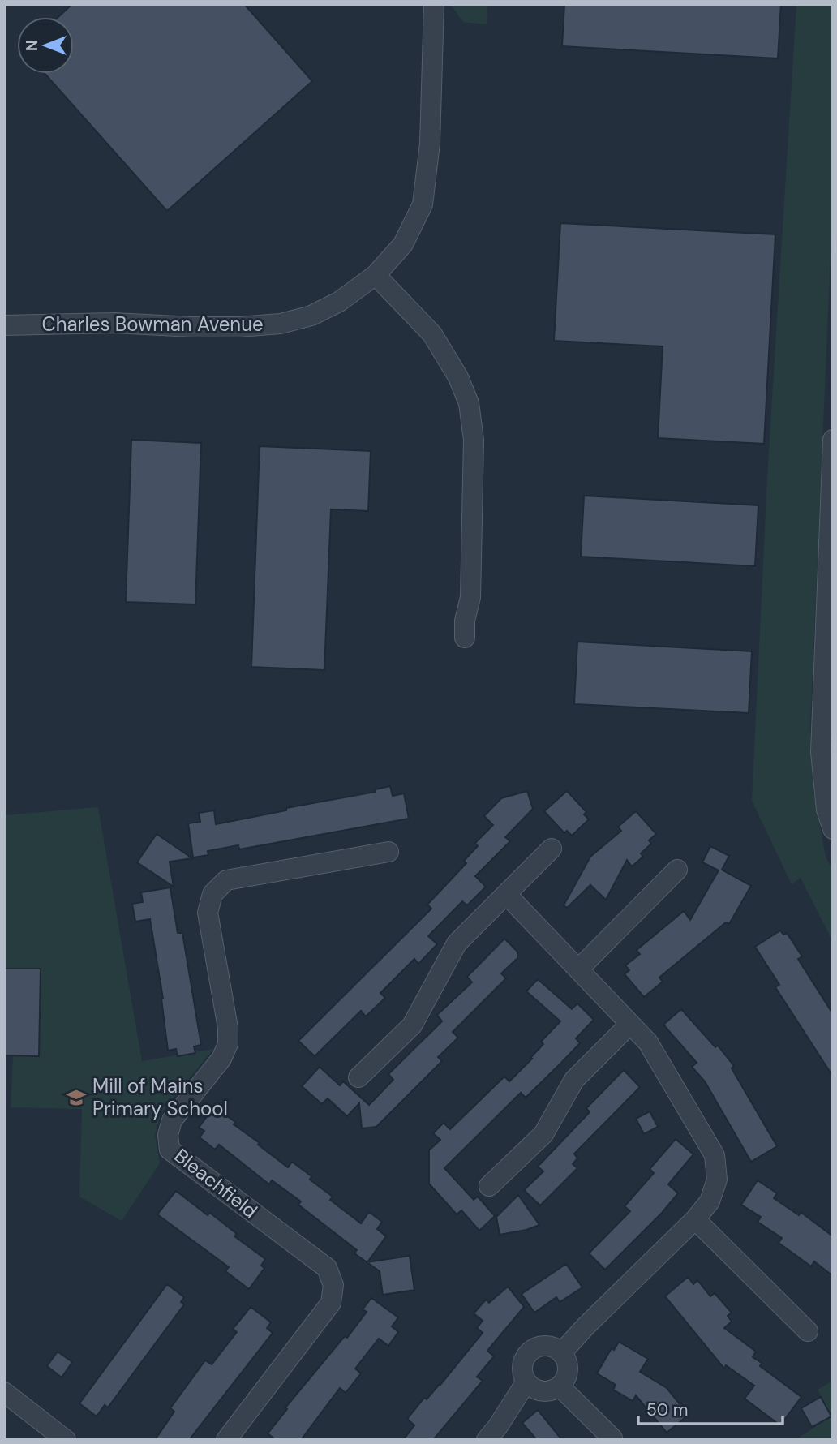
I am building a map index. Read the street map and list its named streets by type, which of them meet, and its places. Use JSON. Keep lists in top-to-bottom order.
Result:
{
  "streets": {
    "street": ["Charles Bowman Avenue", "Bleachfield"]
  },
  "places": {
    "school or university": ["Mill of Mains Primary School"]
  },
  "scale_bar": "50 m",
  "north": "left"
}
